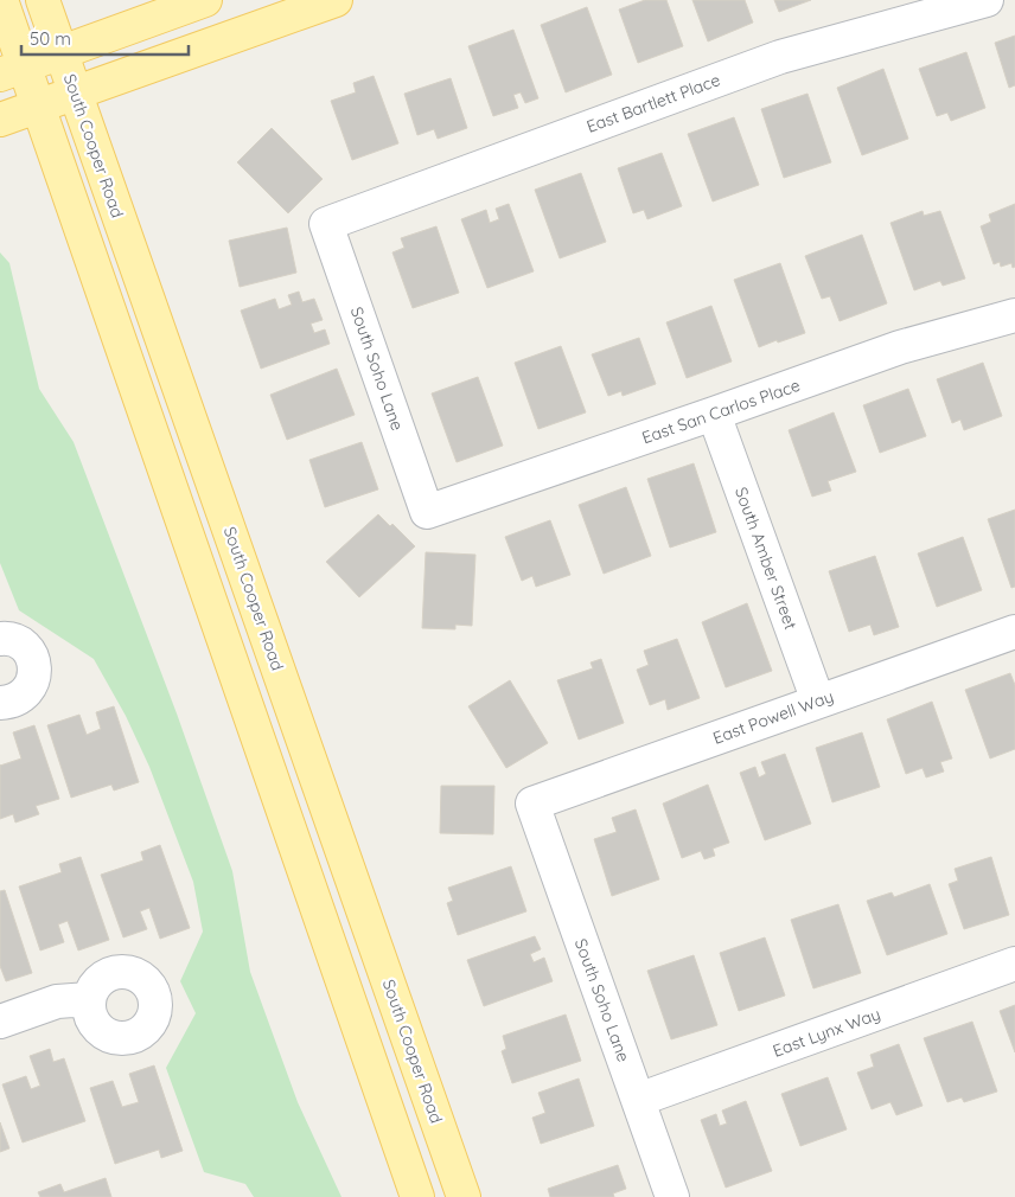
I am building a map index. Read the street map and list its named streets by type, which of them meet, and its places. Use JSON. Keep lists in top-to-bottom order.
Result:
{
  "streets": {
    "main road": ["South Cooper Road"],
    "street": [
      "East Bartlett Place",
      "South Soho Lane",
      "East San Carlos Place",
      "South Amber Street",
      "East Powell Way",
      "East Lynx Way"
    ]
  },
  "crossings": [
    ["East Bartlett Place", "South Soho Lane"],
    ["South Soho Lane", "East San Carlos Place"],
    ["South Soho Lane", "East Powell Way"],
    ["South Soho Lane", "East Lynx Way"],
    ["East San Carlos Place", "South Amber Street"],
    ["South Amber Street", "East Powell Way"]
  ],
  "scale_bar": "50 m"
}
